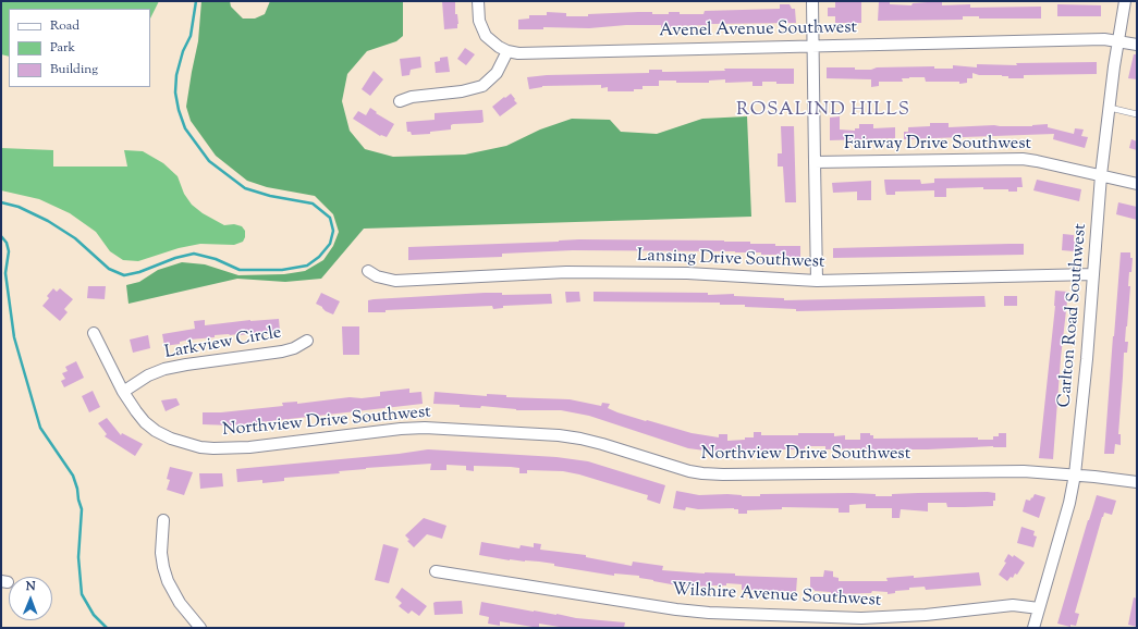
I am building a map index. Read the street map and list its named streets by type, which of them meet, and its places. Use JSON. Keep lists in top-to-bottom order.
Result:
{
  "streets": {
    "street": [
      "Avenel Avenue Southwest",
      "Fairway Drive Southwest",
      "Lansing Drive Southwest",
      "Carlton Road Southwest",
      "Larkview Circle",
      "Northview Drive Southwest",
      "Wilshire Avenue Southwest"
    ]
  },
  "crossings": [
    ["Avenel Avenue Southwest", "Carlton Road Southwest"],
    ["Fairway Drive Southwest", "Carlton Road Southwest"],
    ["Lansing Drive Southwest", "Carlton Road Southwest"],
    ["Carlton Road Southwest", "Northview Drive Southwest"],
    ["Carlton Road Southwest", "Wilshire Avenue Southwest"],
    ["Larkview Circle", "Northview Drive Southwest"]
  ],
  "districts": ["ROSALIND HILLS"],
  "legend": ["Road", "Park", "Building"],
  "north": "top"
}
